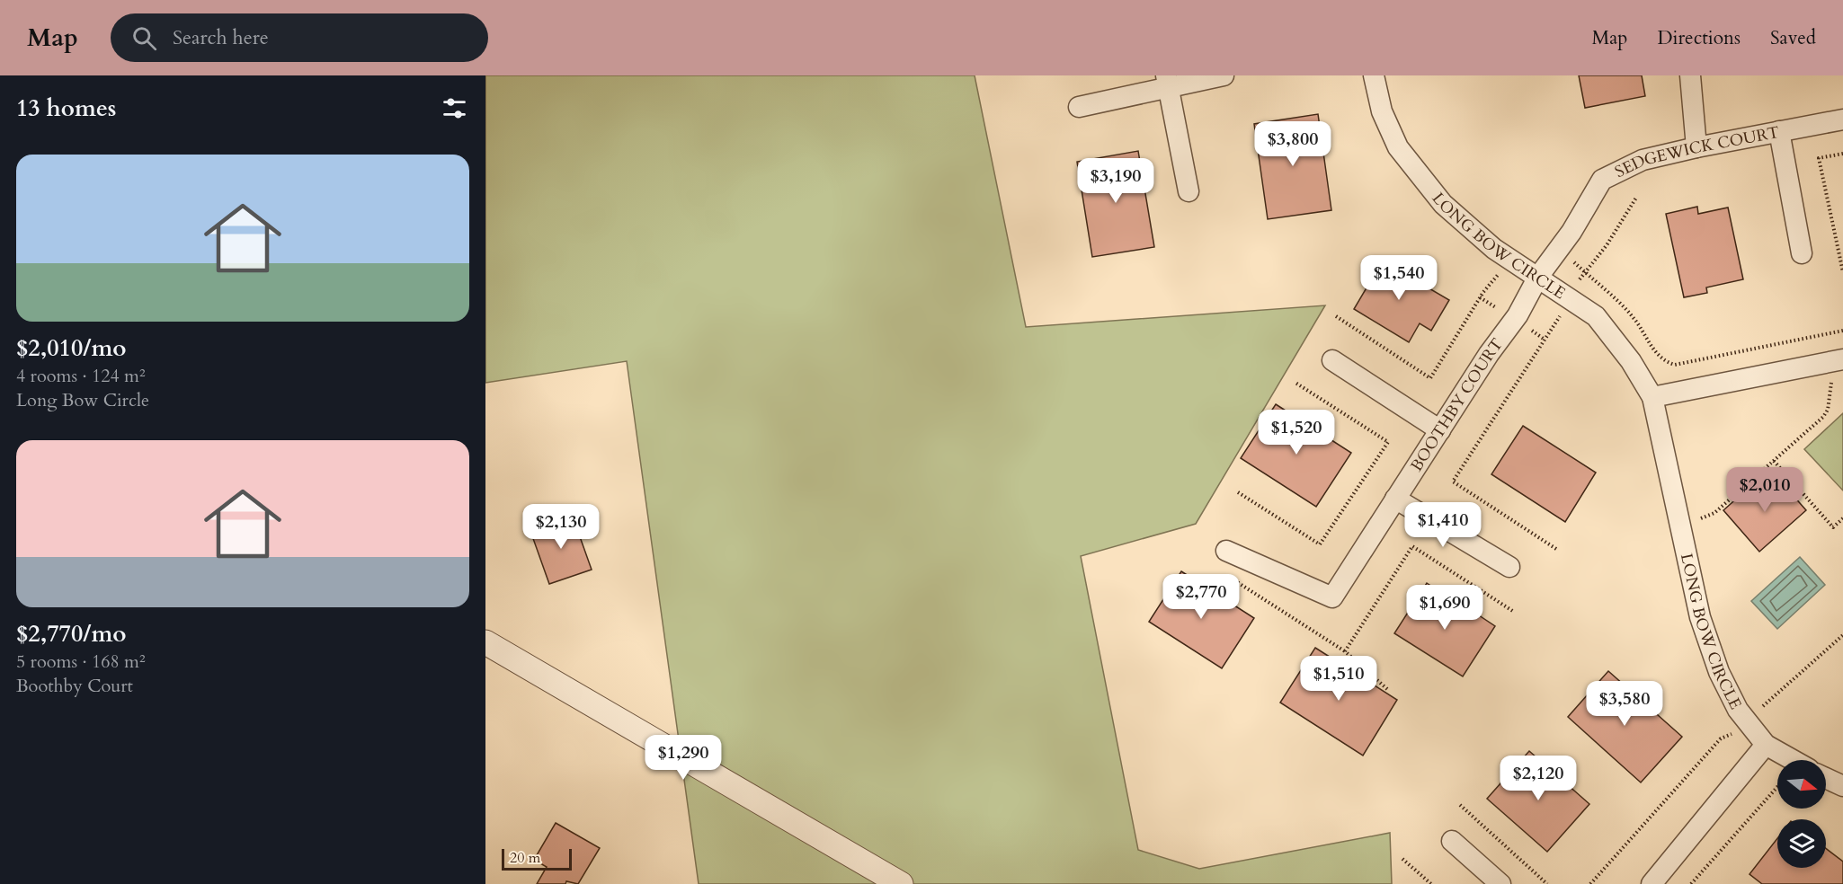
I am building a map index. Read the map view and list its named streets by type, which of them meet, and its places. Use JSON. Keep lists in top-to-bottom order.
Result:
{
  "streets": {
    "street": ["SEDGEWICK COURT", "LONG BOW CIRCLE", "BOOTHBY COURT"]
  },
  "crossings": [
    ["SEDGEWICK COURT", "LONG BOW CIRCLE"],
    ["SEDGEWICK COURT", "BOOTHBY COURT"],
    ["LONG BOW CIRCLE", "BOOTHBY COURT"]
  ],
  "scale_bar": "20 m",
  "north": "right",
  "page": {
    "header": "Map",
    "search": "Search here",
    "nav": ["Map", "Directions", "Saved"],
    "heading": "13 homes",
    "price": [
      "$3,800",
      "$3,190",
      "$1,540",
      "$1,520",
      "$2,010",
      "$1,410",
      "$2,130",
      "$2,770",
      "$1,690",
      "$1,510",
      "$3,580",
      "$1,290",
      "$2,120"
    ],
    "list": [
      {
        "name": "$2,010/mo",
        "note": "4 rooms · 124 m² · Long Bow Circle"
      },
      {
        "name": "$2,770/mo",
        "note": "5 rooms · 168 m² · Boothby Court"
      }
    ],
    "scale": "20 m"
  }
}
